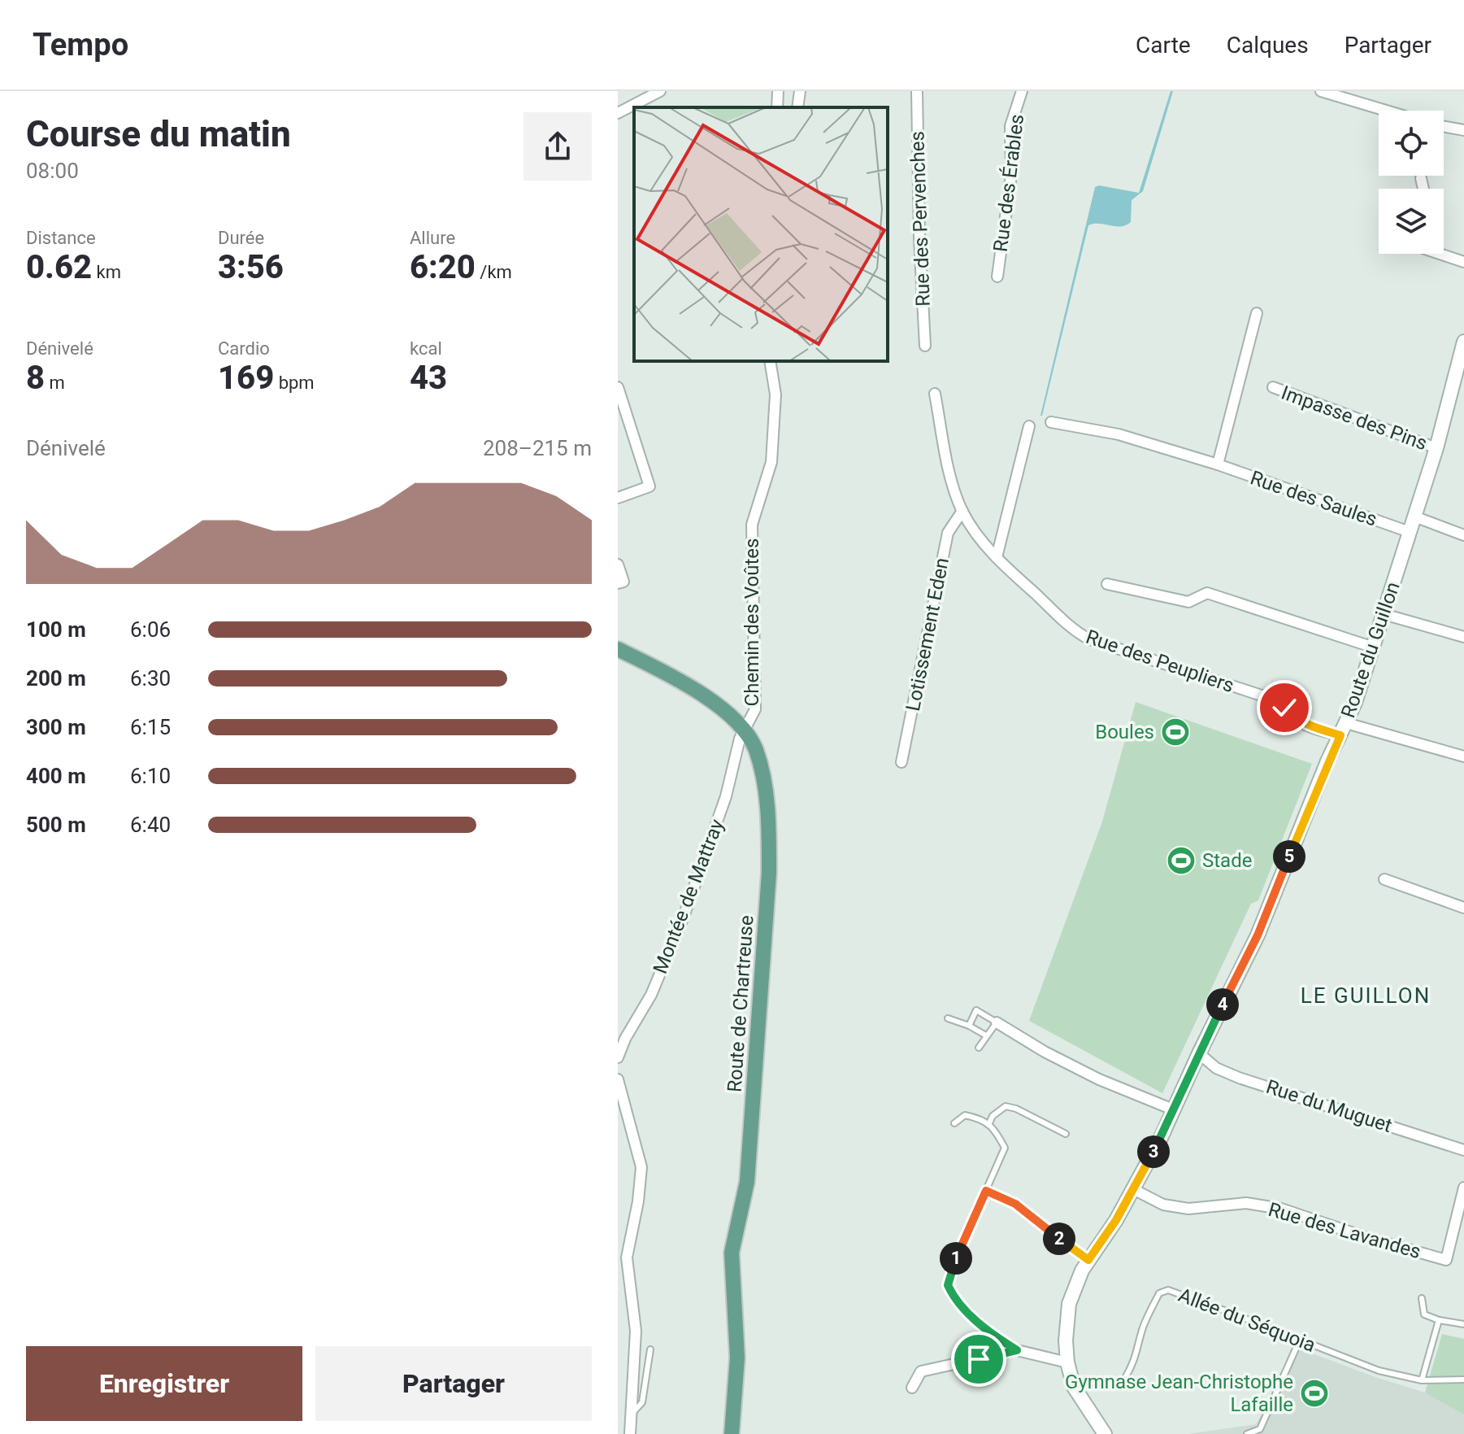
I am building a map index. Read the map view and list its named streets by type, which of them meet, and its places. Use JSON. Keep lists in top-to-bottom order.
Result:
{
  "streets": {
    "main road": ["Route de Chartreuse"],
    "street": [
      "Rue des Érables",
      "Rue des Pervenches",
      "Impasse des Pins",
      "Rue des Saules",
      "Chemin des Voûtes",
      "Lotissement Eden",
      "Route du Guillon",
      "Rue des Peupliers",
      "Montée de Mattray",
      "Rue du Muguet",
      "Rue des Lavandes"
    ],
    "lane": ["Allée du Séquoia"]
  },
  "crossings": [
    ["Impasse des Pins", "Route du Guillon"],
    ["Rue des Saules", "Route du Guillon"],
    ["Chemin des Voûtes", "Montée de Mattray"],
    ["Chemin des Voûtes", "Route de Chartreuse"],
    ["Lotissement Eden", "Rue des Peupliers"],
    ["Route du Guillon", "Rue des Peupliers"],
    ["Route du Guillon", "Rue du Muguet"],
    ["Route du Guillon", "Rue des Lavandes"],
    ["Montée de Mattray", "Route de Chartreuse"]
  ],
  "districts": ["LE GUILLON"],
  "places": {
    "sports": ["Boules", "Stade", "Gymnase Jean-Christophe Lafaille"]
  },
  "page": {
    "header": "Tempo",
    "nav": ["Carte", "Calques", "Partager"],
    "heading": ["Course du matin", "08:00"],
    "stats": [
      ["Distance", "0.62 km"],
      ["Durée", "3:56"],
      ["Allure", "6:20 /km"],
      ["Dénivelé", "8 m"],
      ["Cardio", "169 bpm"],
      ["kcal", "43"]
    ],
    "chart": ["Dénivelé", "208–215 m"],
    "list": [
      {
        "name": "100 m",
        "note": "6:06"
      },
      {
        "name": "200 m",
        "note": "6:30"
      },
      {
        "name": "300 m",
        "note": "6:15"
      },
      {
        "name": "400 m",
        "note": "6:10"
      },
      {
        "name": "500 m",
        "note": "6:40"
      }
    ],
    "pins": [
      "5",
      "4",
      "3",
      "2",
      "1"
    ],
    "buttons": ["Enregistrer", "Partager"]
  }
}
